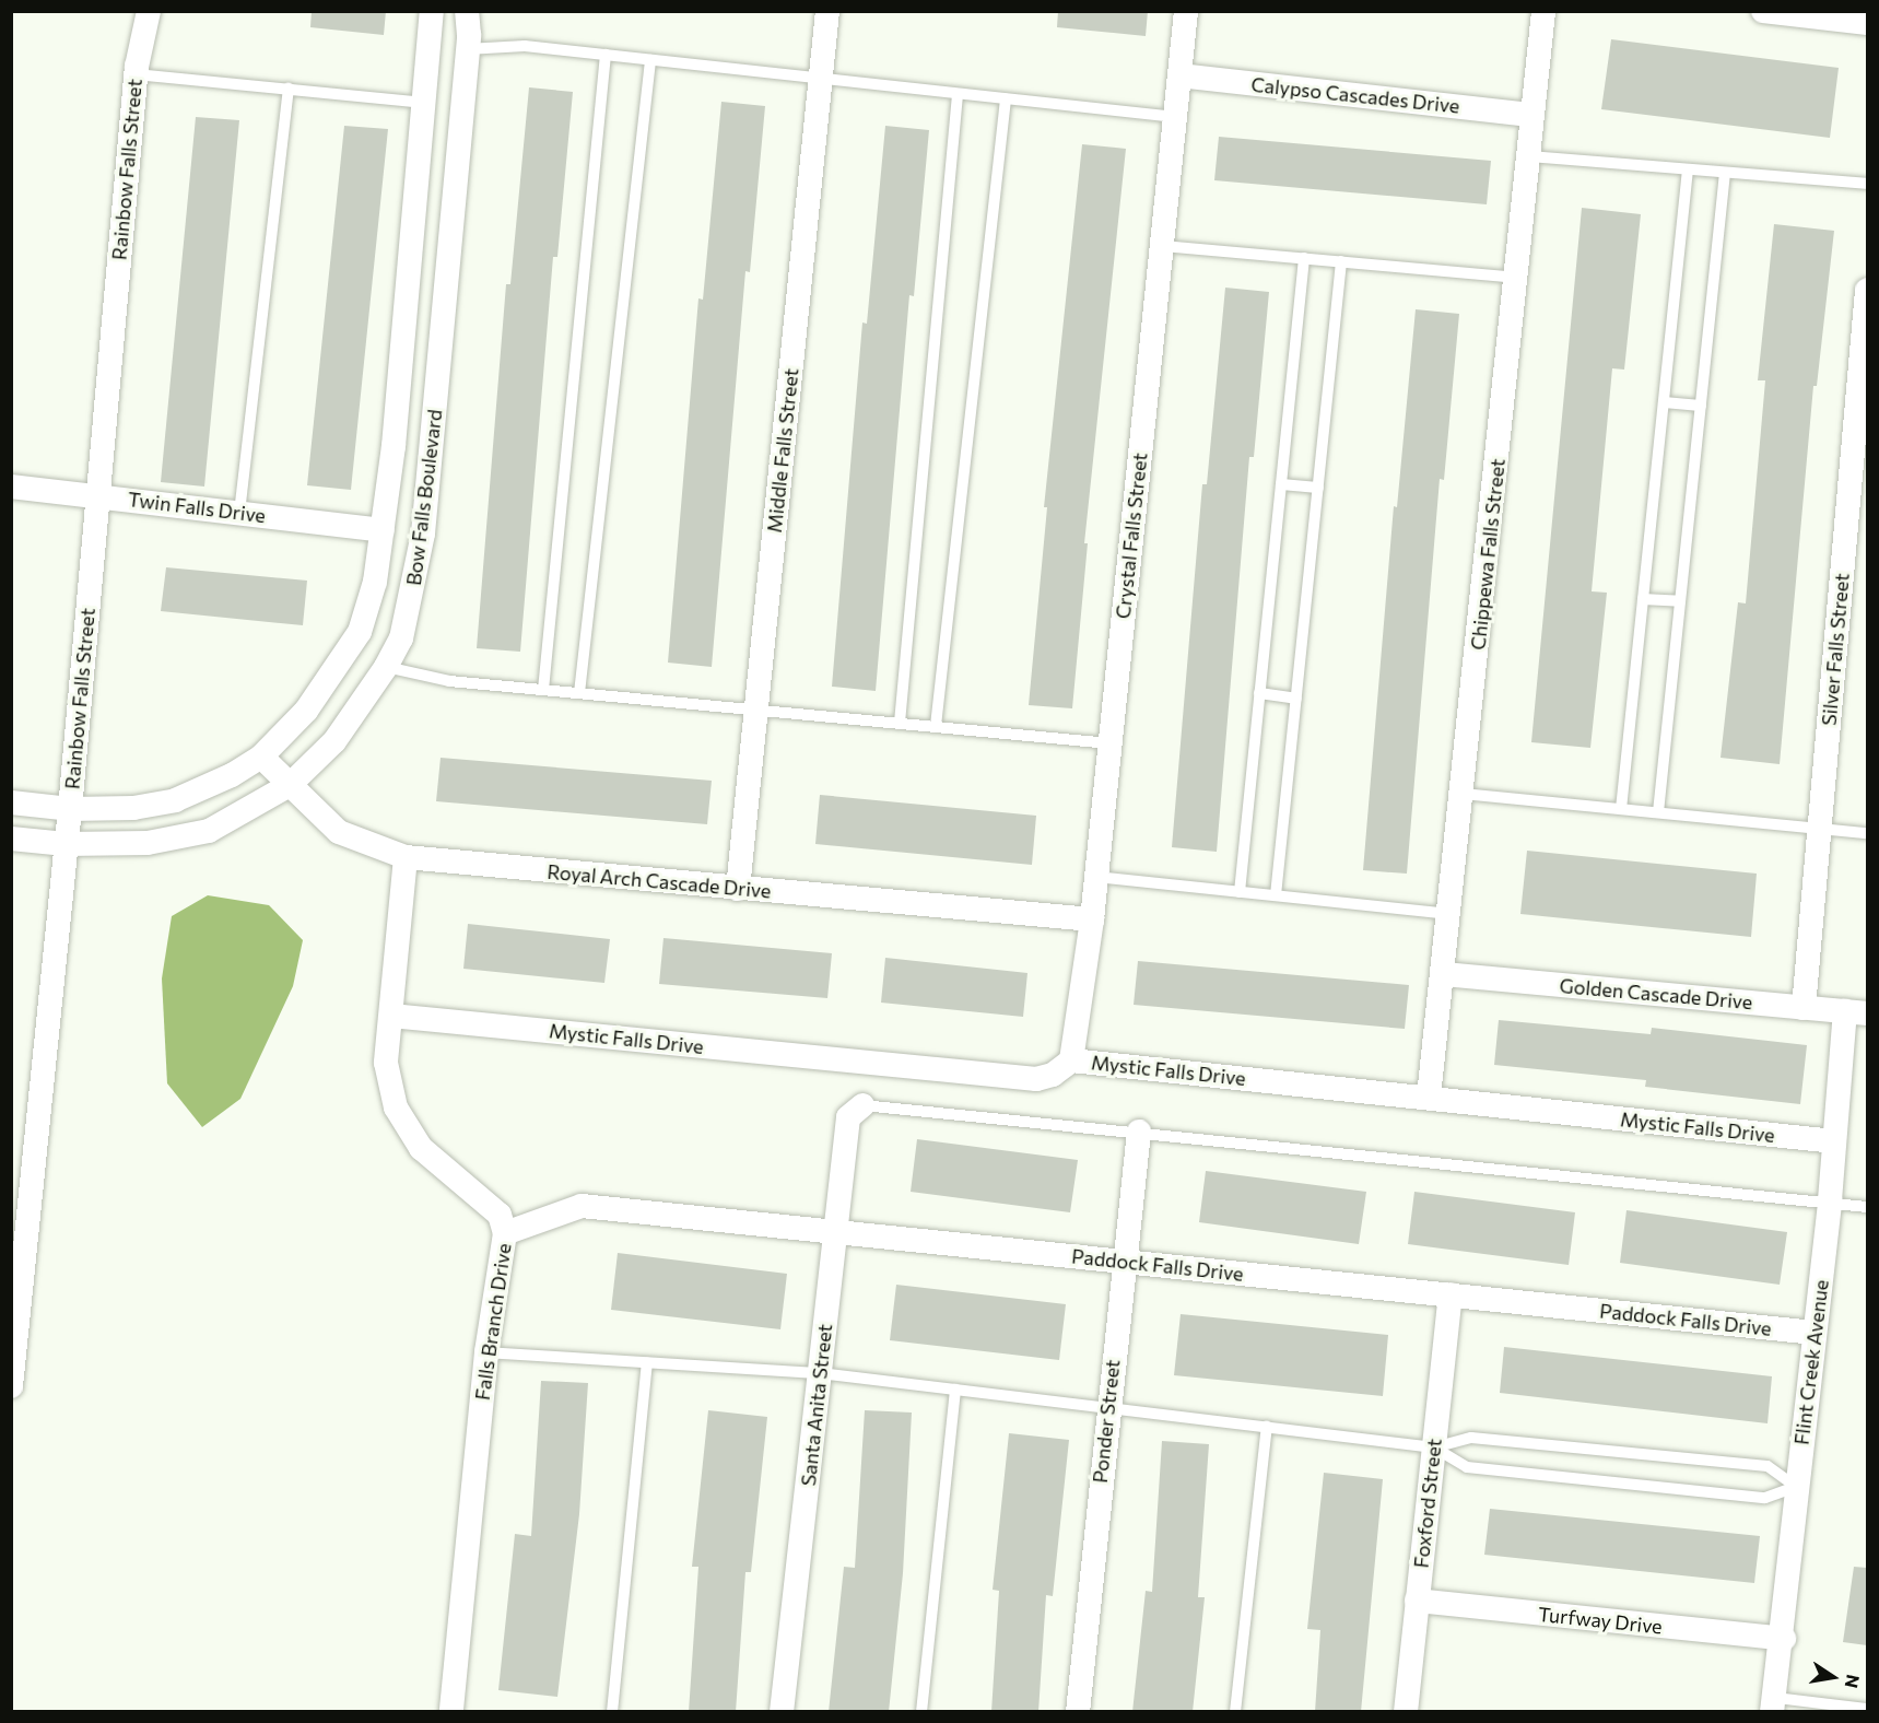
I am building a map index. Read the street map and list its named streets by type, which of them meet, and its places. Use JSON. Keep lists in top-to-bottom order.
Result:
{
  "streets": {
    "street": [
      "Calypso Cascades Drive",
      "Rainbow Falls Street",
      "Middle Falls Street",
      "Bow Falls Boulevard",
      "Twin Falls Drive",
      "Crystal Falls Street",
      "Chippewa Falls Street",
      "Silver Falls Street",
      "Royal Arch Cascade Drive",
      "Golden Cascade Drive",
      "Mystic Falls Drive",
      "Paddock Falls Drive",
      "Falls Branch Drive",
      "Flint Creek Avenue",
      "Santa Anita Street",
      "Ponder Street",
      "Foxford Street",
      "Turfway Drive"
    ]
  },
  "crossings": [
    ["Calypso Cascades Drive", "Crystal Falls Street"],
    ["Calypso Cascades Drive", "Chippewa Falls Street"],
    ["Rainbow Falls Street", "Bow Falls Boulevard"],
    ["Rainbow Falls Street", "Twin Falls Drive"],
    ["Middle Falls Street", "Royal Arch Cascade Drive"],
    ["Bow Falls Boulevard", "Twin Falls Drive"],
    ["Bow Falls Boulevard", "Royal Arch Cascade Drive"],
    ["Crystal Falls Street", "Royal Arch Cascade Drive"],
    ["Crystal Falls Street", "Mystic Falls Drive"],
    ["Chippewa Falls Street", "Golden Cascade Drive"],
    ["Chippewa Falls Street", "Mystic Falls Drive"],
    ["Silver Falls Street", "Golden Cascade Drive"],
    ["Royal Arch Cascade Drive", "Falls Branch Drive"],
    ["Golden Cascade Drive", "Flint Creek Avenue"],
    ["Mystic Falls Drive", "Falls Branch Drive"],
    ["Mystic Falls Drive", "Flint Creek Avenue"],
    ["Paddock Falls Drive", "Falls Branch Drive"],
    ["Paddock Falls Drive", "Flint Creek Avenue"],
    ["Paddock Falls Drive", "Santa Anita Street"],
    ["Paddock Falls Drive", "Ponder Street"],
    ["Paddock Falls Drive", "Foxford Street"],
    ["Flint Creek Avenue", "Turfway Drive"],
    ["Foxford Street", "Turfway Drive"]
  ],
  "north": "right"
}
